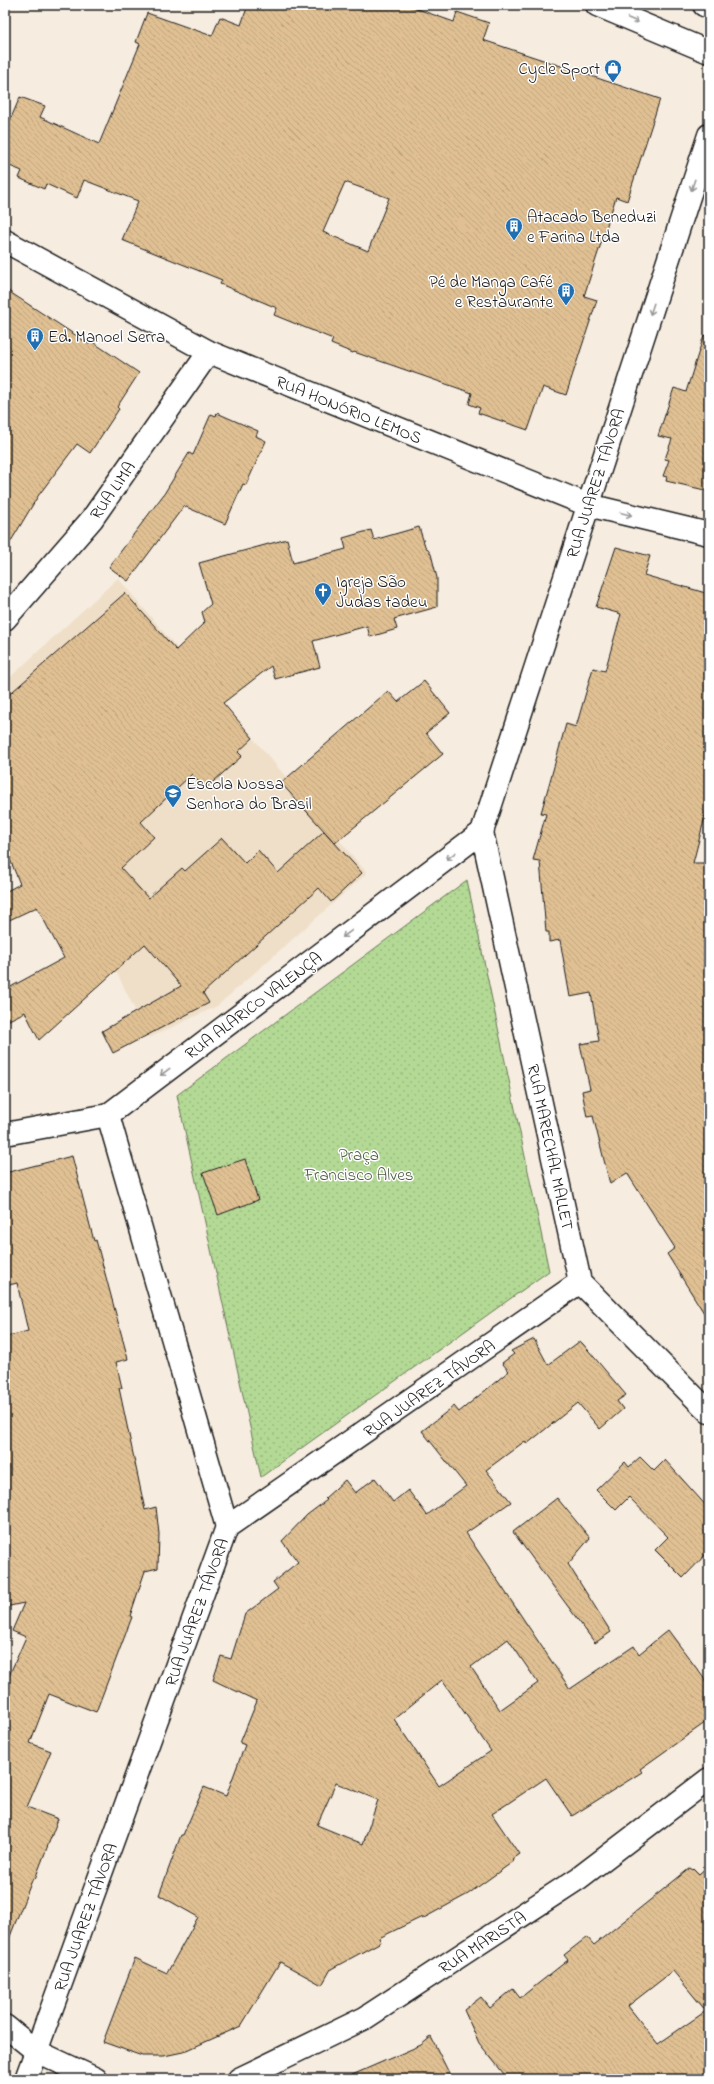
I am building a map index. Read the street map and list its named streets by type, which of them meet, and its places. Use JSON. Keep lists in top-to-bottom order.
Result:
{
  "streets": {
    "street": [
      "RUA HONÓRIO LEMOS",
      "RUA JUAREZ TÁVORA",
      "RUA LIMA",
      "RUA ALARICO VALENÇA",
      "RUA MARECHAL MALLET",
      "RUA MARISTA"
    ]
  },
  "crossings": [
    ["RUA HONÓRIO LEMOS", "RUA JUAREZ TÁVORA"],
    ["RUA HONÓRIO LEMOS", "RUA LIMA"],
    ["RUA JUAREZ TÁVORA", "RUA ALARICO VALENÇA"],
    ["RUA JUAREZ TÁVORA", "RUA MARECHAL MALLET"],
    ["RUA ALARICO VALENÇA", "RUA MARECHAL MALLET"]
  ],
  "one_way": ["RUA ALARICO VALENÇA"],
  "parks": ["Praça Francisco Alves"],
  "places": {
    "shop": ["Cycle Sport"],
    "building": ["Atacado Beneduzi e Farina Ltda", "Pé de Manga Café e Restaurante", "Ed. Manoel Serra"],
    "church": ["Igreja São Judas tadeu"],
    "school or university": ["Escola Nossa Senhora do Brasil"]
  }
}
